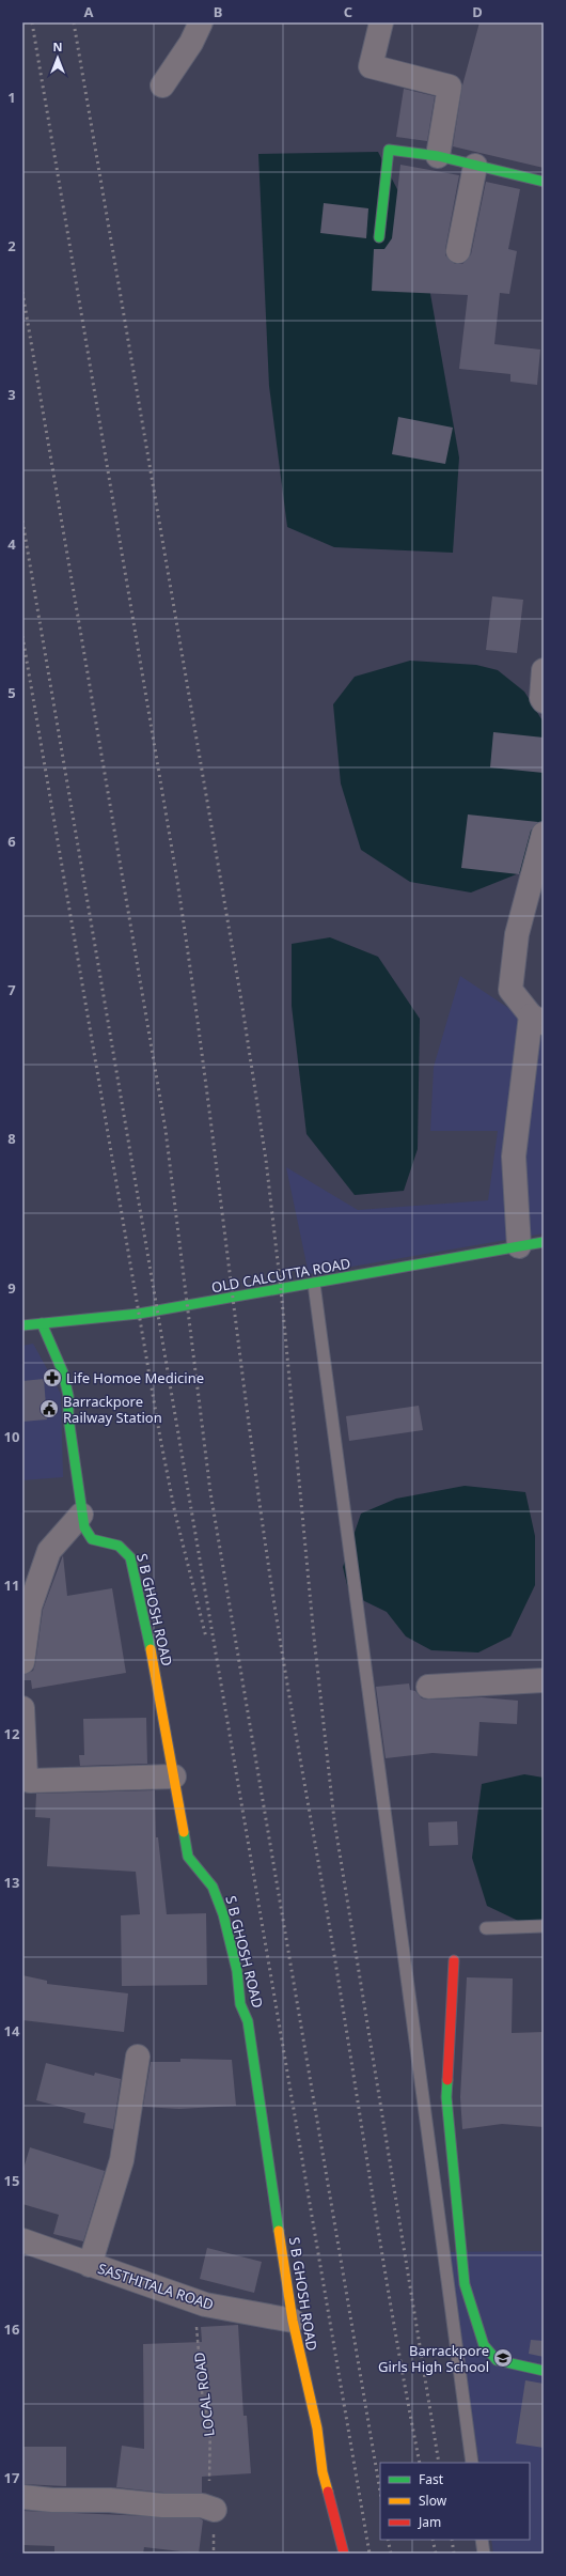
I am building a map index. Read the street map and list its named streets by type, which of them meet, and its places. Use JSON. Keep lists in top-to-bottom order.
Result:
{
  "streets": {
    "street": ["OLD CALCUTTA ROAD", "S B GHOSH ROAD", "SASTHITALA ROAD"],
    "path": ["LOCAL ROAD"]
  },
  "crossings": [
    ["OLD CALCUTTA ROAD", "S B GHOSH ROAD"],
    ["S B GHOSH ROAD", "SASTHITALA ROAD"],
    ["SASTHITALA ROAD", "LOCAL ROAD"]
  ],
  "places": {
    "pharmacy": ["Life Homoe Medicine"],
    "public building": ["Barrackpore Railway Station"],
    "school or university": ["Barrackpore Girls High School"]
  },
  "legend": ["Fast", "Slow", "Jam"],
  "north": "top",
  "grid": {
    "columns": [
      "A",
      "B",
      "C",
      "D"
    ],
    "rows": [
      "1",
      "2",
      "3",
      "4",
      "5",
      "6",
      "7",
      "8",
      "9",
      "10",
      "11",
      "12",
      "13",
      "14",
      "15",
      "16",
      "17"
    ]
  }
}
